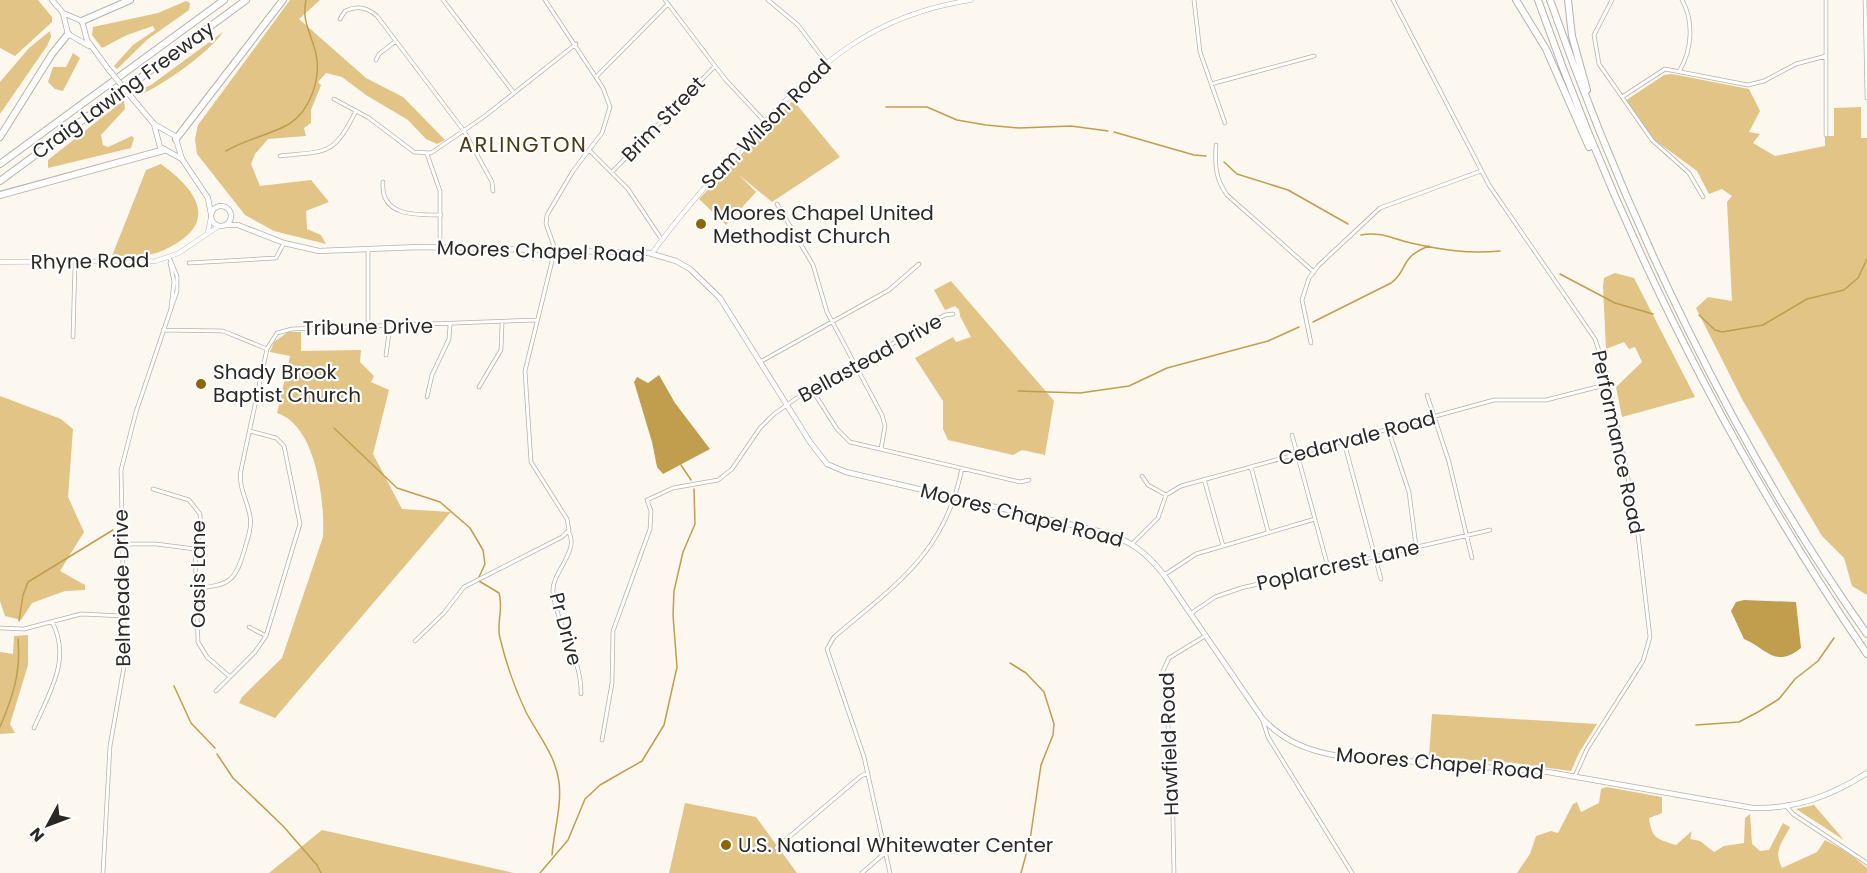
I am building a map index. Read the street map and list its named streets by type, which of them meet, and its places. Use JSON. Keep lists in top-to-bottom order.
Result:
{
  "streets": {
    "highway": ["Craig Lawing Freeway"],
    "main road": ["Moores Chapel Road"],
    "street": [
      "Brim Street",
      "Sam Wilson Road",
      "Rhyne Road",
      "Tribune Drive",
      "Bellastead Drive",
      "Cedarvale Road",
      "Performance Road",
      "Poplarcrest Lane",
      "Oasis Lane",
      "Belmeade Drive",
      "Pr Drive",
      "Hawfield Road"
    ]
  },
  "crossings": [
    ["Sam Wilson Road", "Moores Chapel Road"],
    ["Moores Chapel Road", "Rhyne Road"],
    ["Moores Chapel Road", "Bellastead Drive"],
    ["Moores Chapel Road", "Performance Road"],
    ["Moores Chapel Road", "Poplarcrest Lane"],
    ["Moores Chapel Road", "Hawfield Road"],
    ["Rhyne Road", "Belmeade Drive"],
    ["Cedarvale Road", "Performance Road"]
  ],
  "districts": ["ARLINGTON"],
  "places": ["Moores Chapel United Methodist Church", "Shady Brook Baptist Church", "U.S. National Whitewater Center"],
  "north": "bottom left"
}
